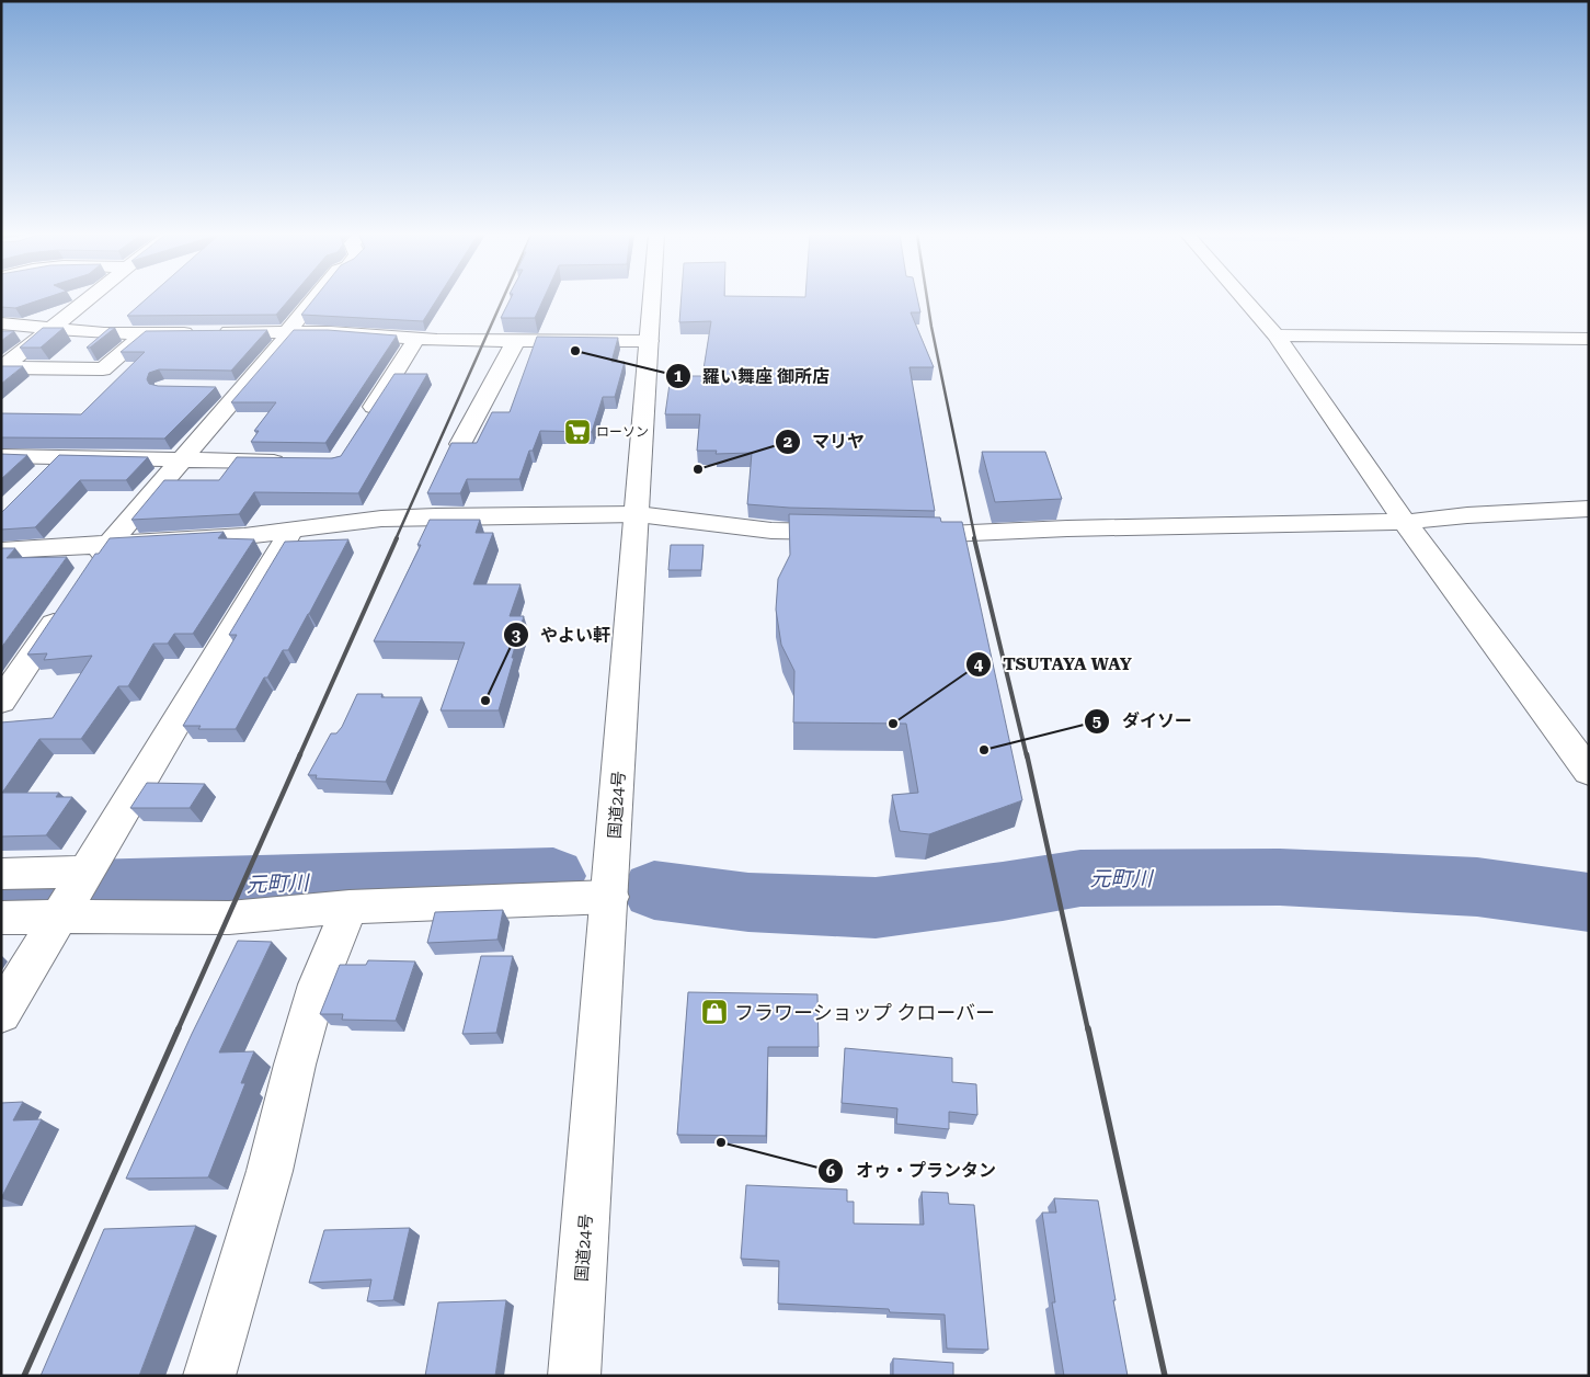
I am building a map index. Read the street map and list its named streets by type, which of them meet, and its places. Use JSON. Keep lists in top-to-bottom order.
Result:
{
  "streets": {
    "main road": ["国道24号"]
  },
  "water": ["元町川"],
  "places": {
    "other": [
      "羅い舞座 御所店",
      "マリヤ",
      "やよい軒",
      "TSUTAYA WAY",
      "ダイソー",
      "オゥ・プランタン"
    ],
    "supermarket": ["ローソン"],
    "shop": ["フラワーショップ クローバー"]
  }
}
